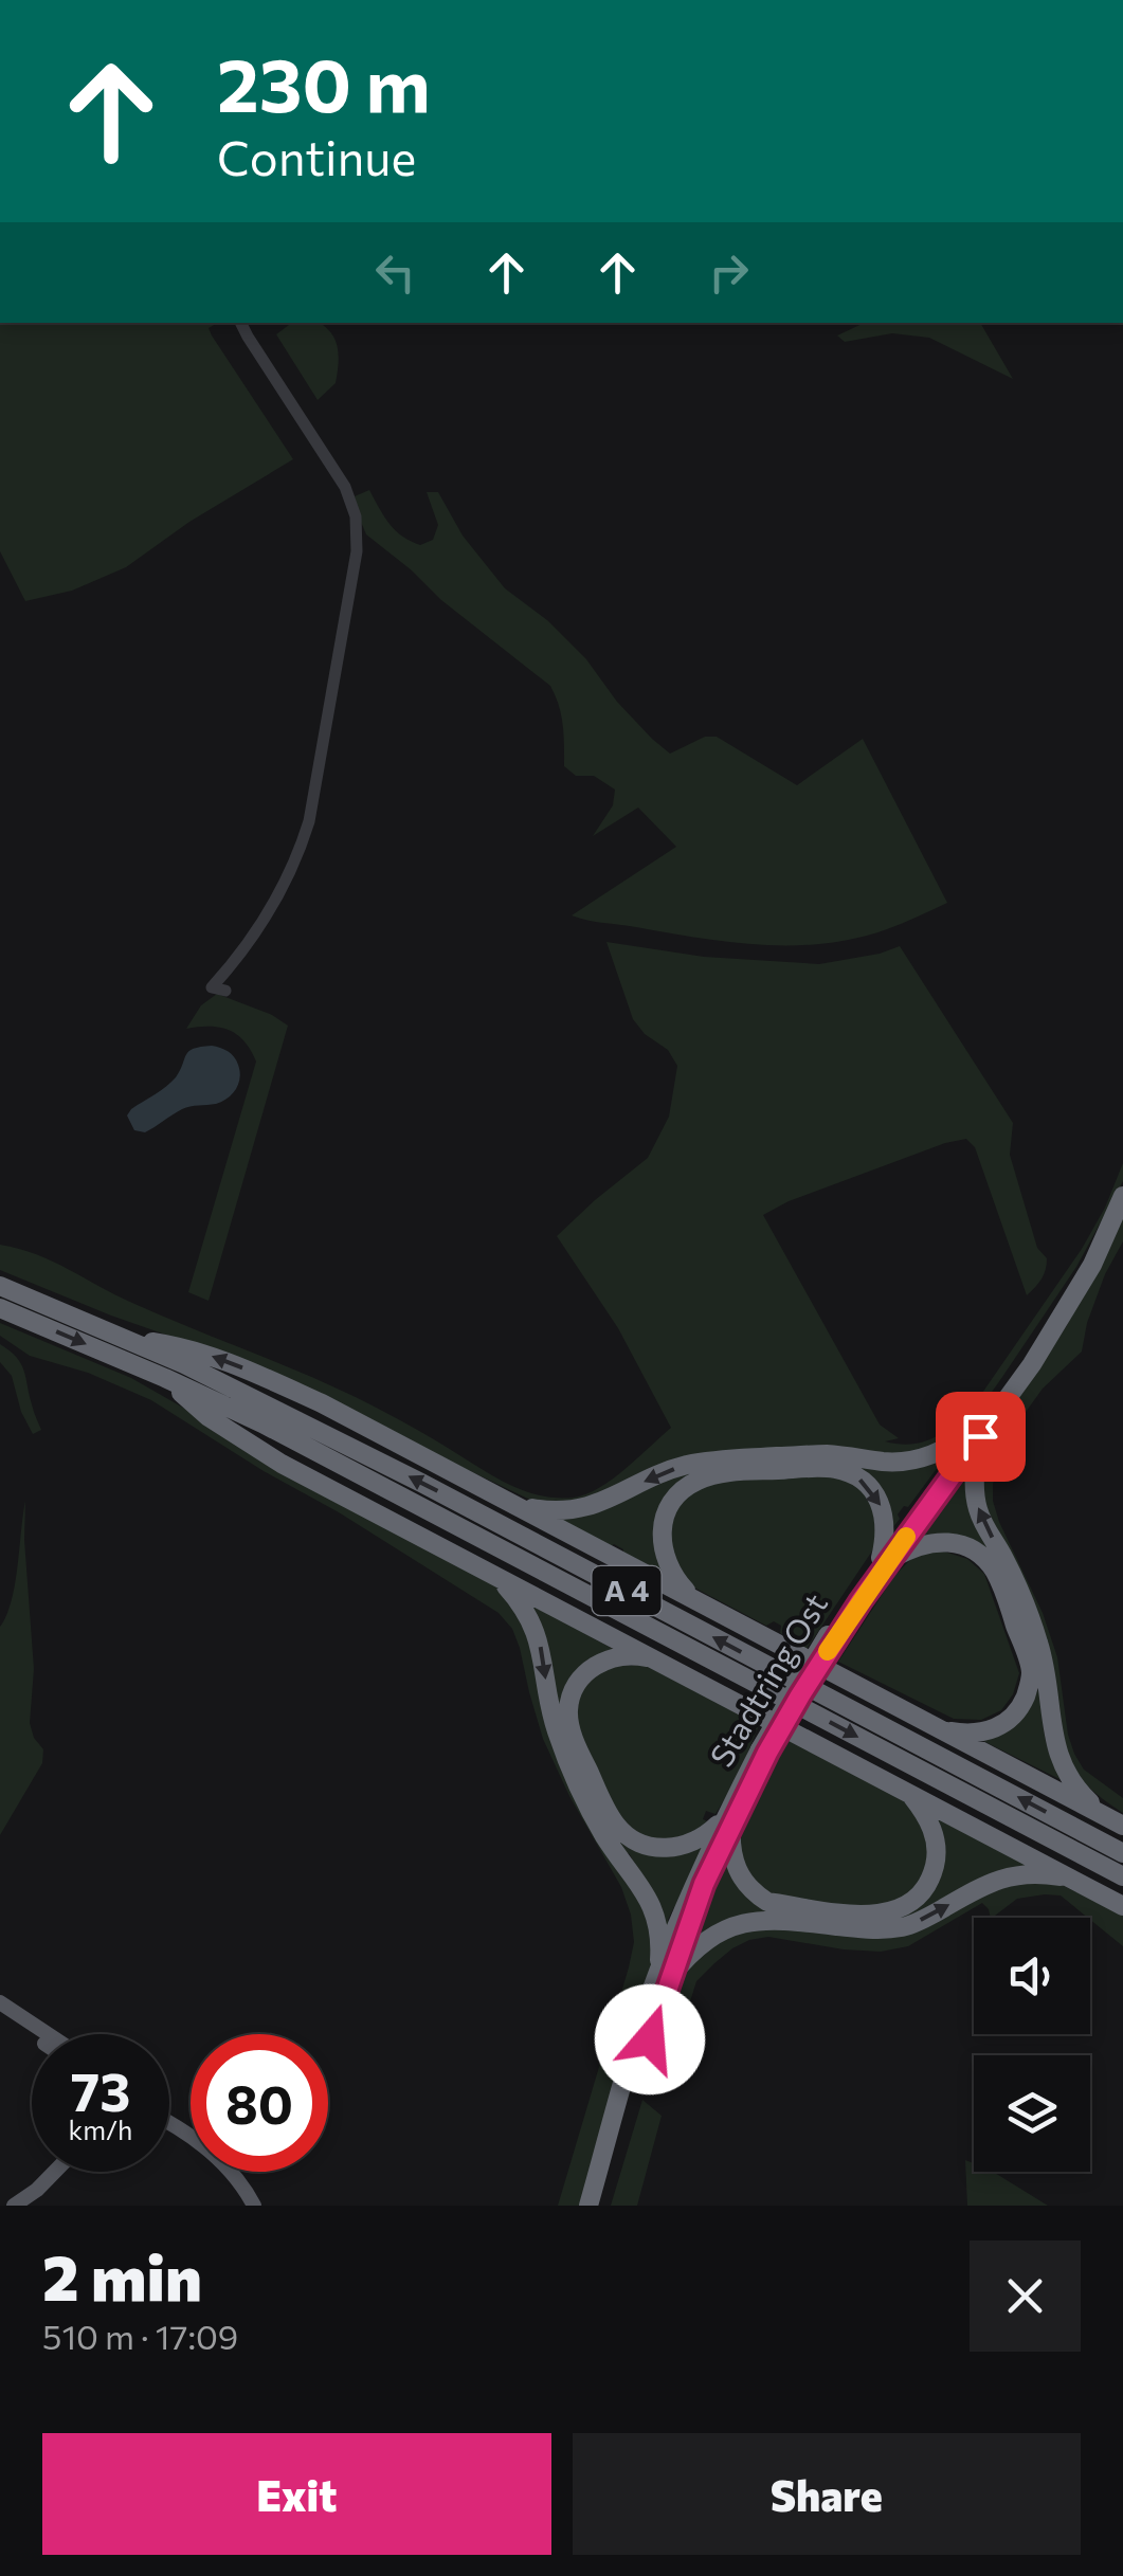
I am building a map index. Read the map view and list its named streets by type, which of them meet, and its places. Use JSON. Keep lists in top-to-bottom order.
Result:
{
  "streets": {
    "highway": ["A 4", "Stadtring Ost"]
  },
  "page": {
    "turn": ["230 m", "Continue"],
    "speed": "73 km/h",
    "limit": "80",
    "heading": ["2 min", "510 m · 17:09"],
    "buttons": ["Exit", "Share"]
  }
}
